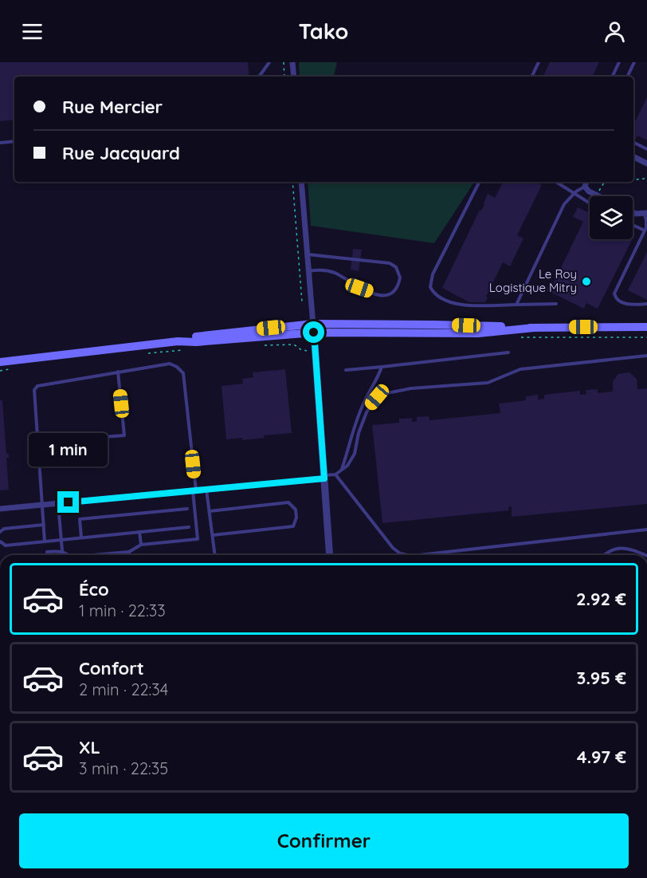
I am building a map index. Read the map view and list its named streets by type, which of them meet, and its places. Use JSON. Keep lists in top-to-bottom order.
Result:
{
  "places": ["Le Roy Logistique Mitry"],
  "page": {
    "header": "Tako",
    "banner": ["Rue Mercier", "Rue Jacquard"],
    "bubble": "1 min",
    "list": [
      {
        "name": "Éco",
        "note": "1 min · 22:33",
        "value": "2.92 €"
      },
      {
        "name": "Confort",
        "note": "2 min · 22:34",
        "value": "3.95 €"
      },
      {
        "name": "XL",
        "note": "3 min · 22:35",
        "value": "4.97 €"
      }
    ],
    "buttons": "Confirmer"
  }
}
